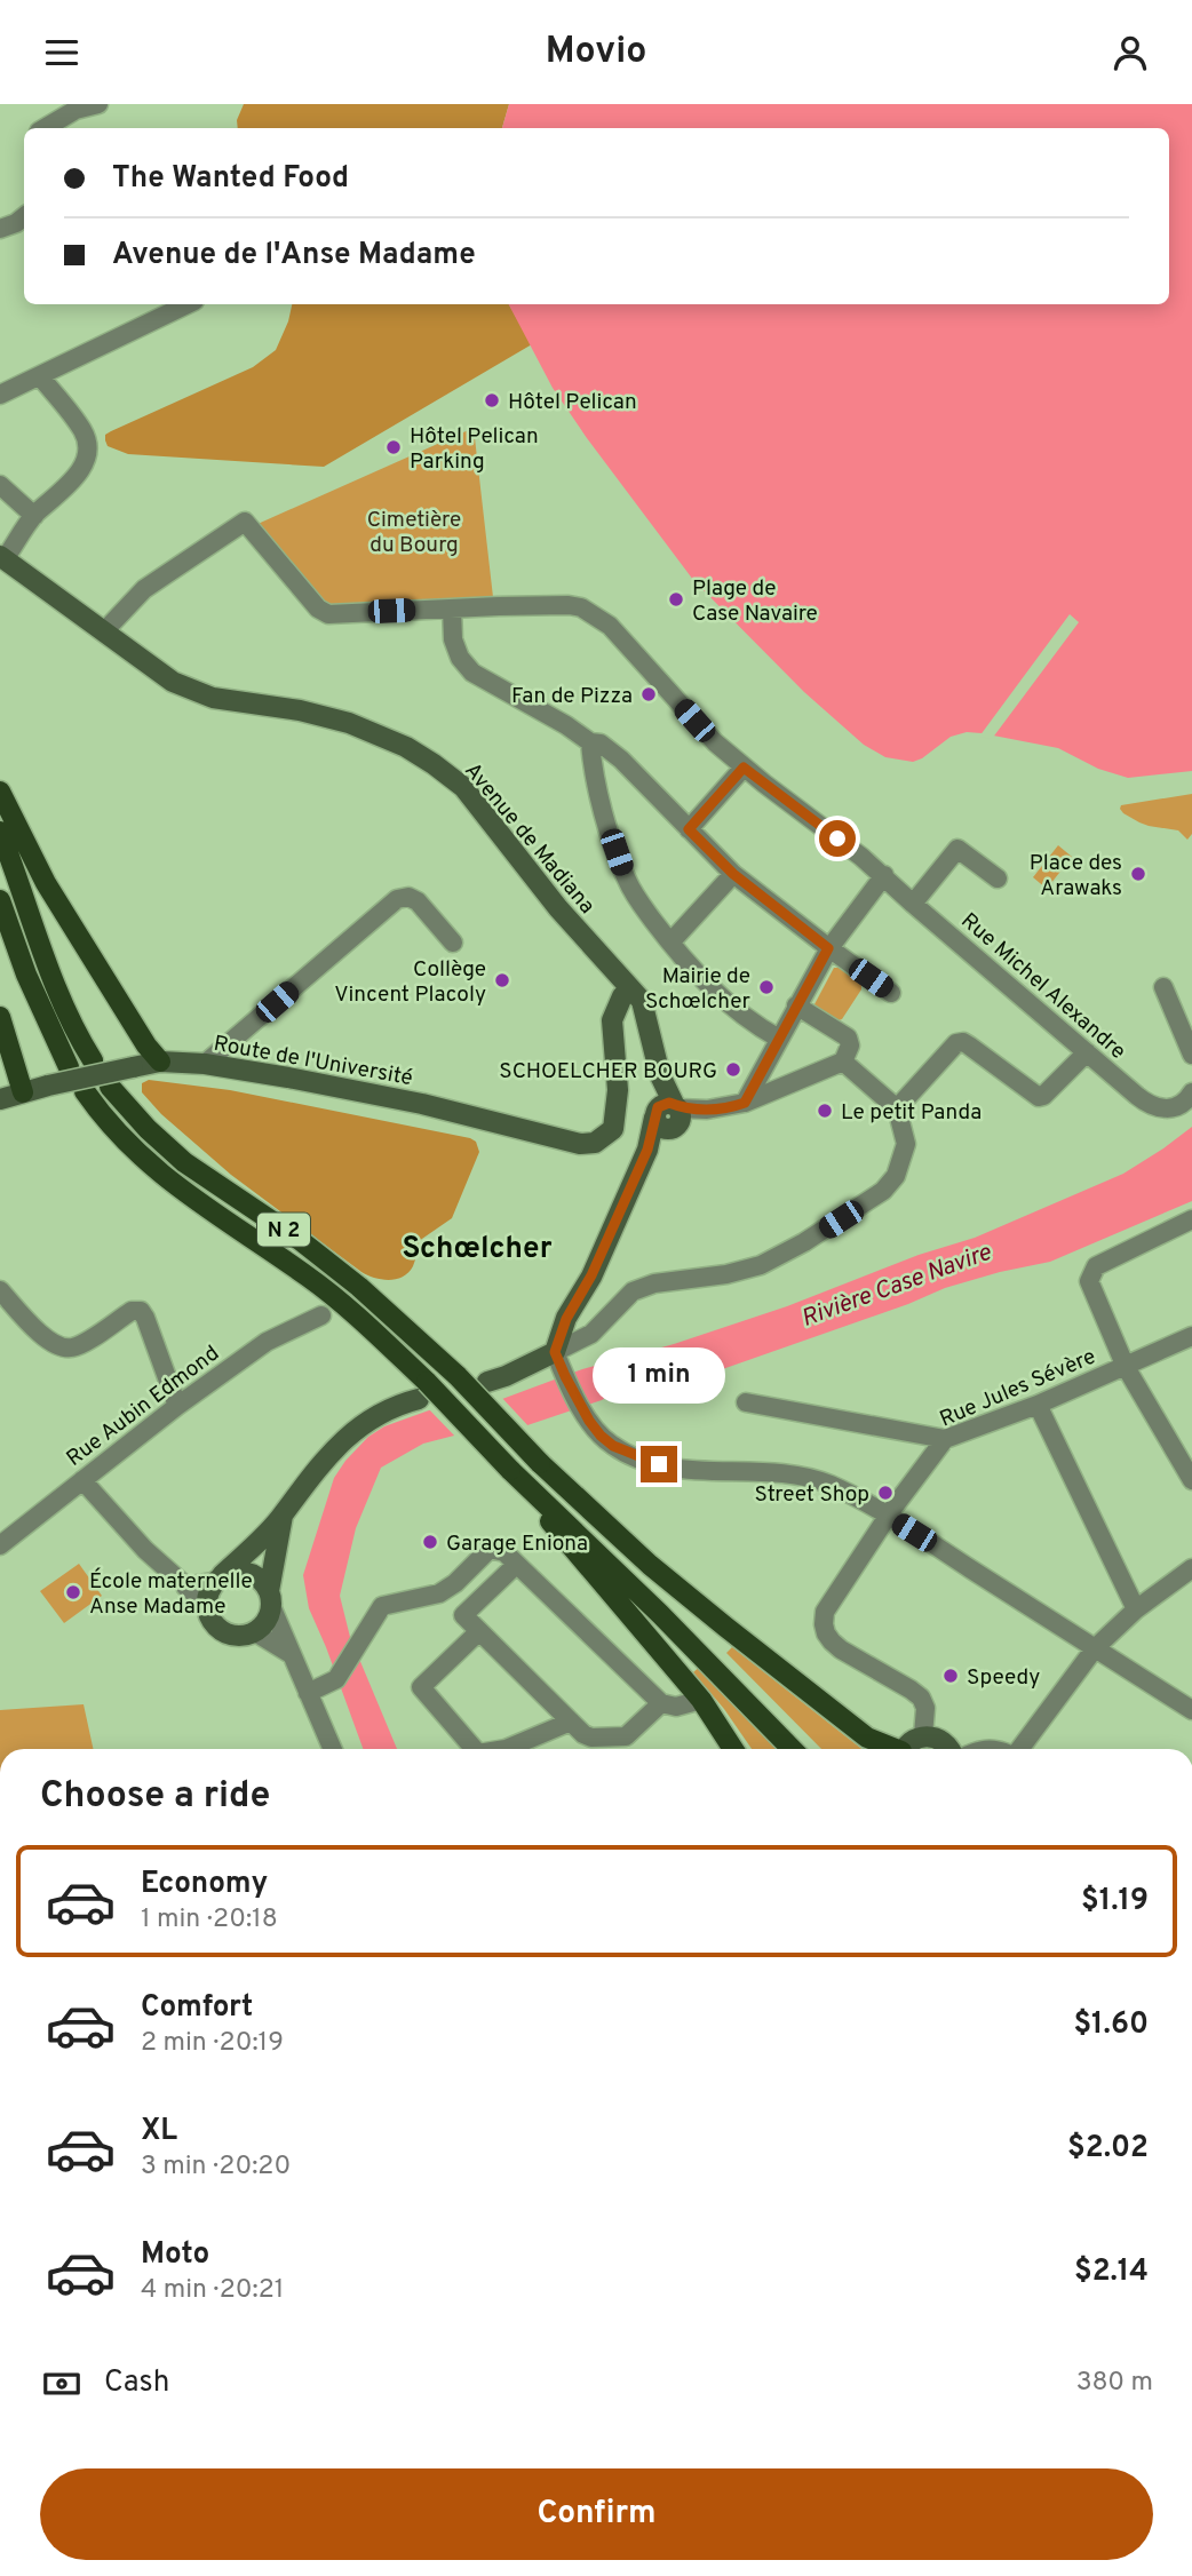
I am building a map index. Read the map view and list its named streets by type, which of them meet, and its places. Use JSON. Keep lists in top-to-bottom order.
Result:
{
  "streets": {
    "main road": ["N 2"],
    "street": [
      "Avenue de Madiana",
      "Rue Michel Alexandre",
      "Route de l'Université",
      "Rue Jules Sévère",
      "Rue Aubin Edmond"
    ]
  },
  "crossings": [
    ["Avenue de Madiana", "Route de l'Université"]
  ],
  "districts": ["Schœlcher"],
  "water": ["Rivière Case Navire"],
  "parks": ["Cimetière du Bourg"],
  "places": [
    "Hôtel Pelican",
    "Hôtel Pelican Parking",
    "Plage de Case Navaire",
    "Fan de Pizza",
    "Place des Arawaks",
    "Collège Vincent Placoly",
    "Mairie de Schœlcher",
    "SCHOELCHER BOURG",
    "Le petit Panda",
    "Street Shop",
    "Garage Eniona",
    "École maternelle Anse Madame",
    "Speedy"
  ],
  "page": {
    "header": "Movio",
    "banner": ["The Wanted Food", "Avenue de l'Anse Madame"],
    "bubble": "1 min",
    "heading": "Choose a ride",
    "list": [
      {
        "name": "Economy",
        "note": "1 min · 20:18",
        "value": "$1.19"
      },
      {
        "name": "Comfort",
        "note": "2 min · 20:19",
        "value": "$1.60"
      },
      {
        "name": "XL",
        "note": "3 min · 20:20",
        "value": "$2.02"
      },
      {
        "name": "Moto",
        "note": "4 min · 20:21",
        "value": "$2.14"
      }
    ],
    "pay": ["Cash", "380 m"],
    "buttons": "Confirm"
  }
}
